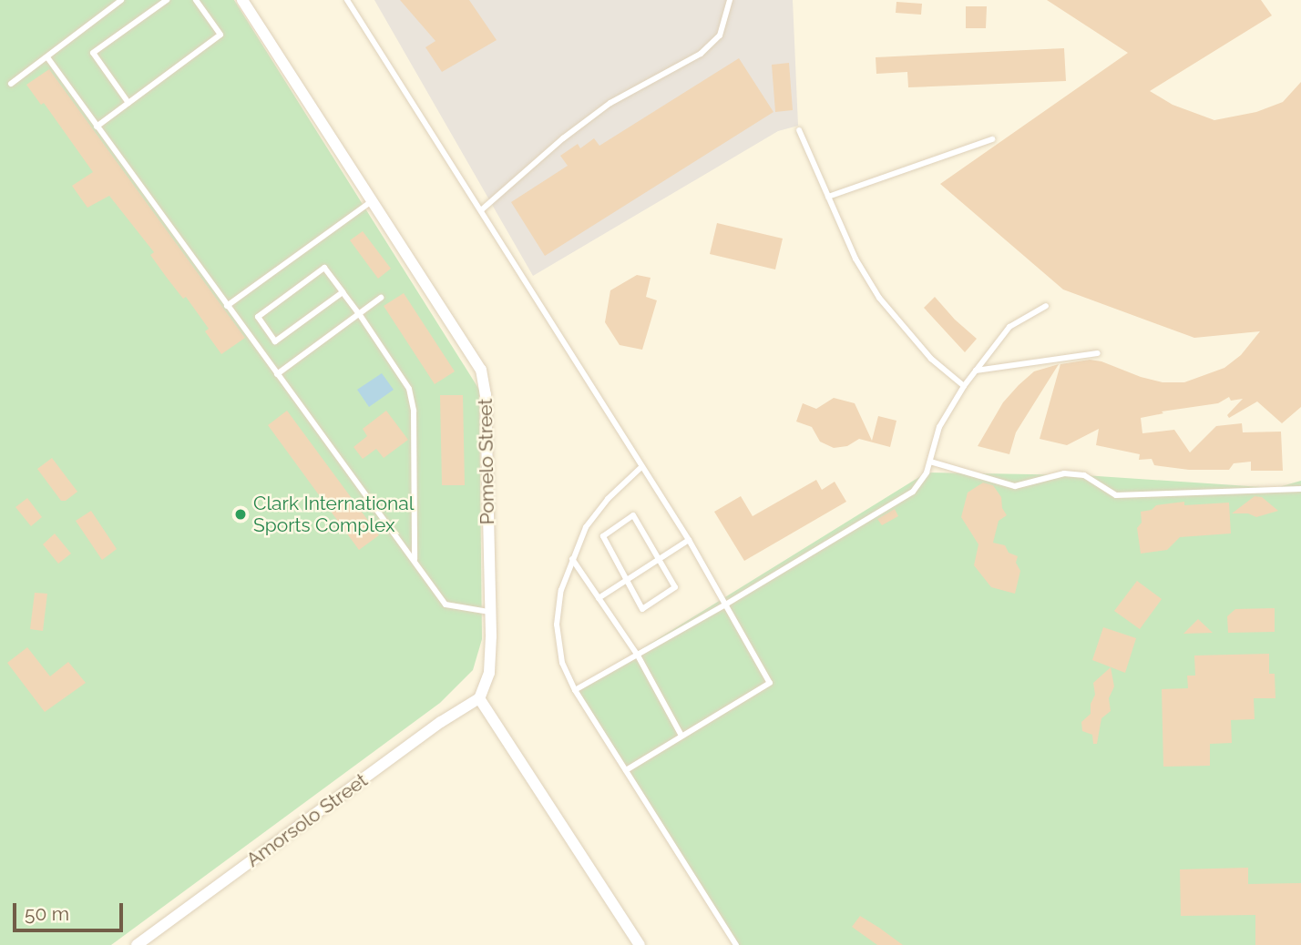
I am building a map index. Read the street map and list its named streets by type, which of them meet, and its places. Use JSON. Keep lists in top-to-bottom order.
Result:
{
  "streets": {
    "street": ["Pomelo Street", "Amorsolo Street"]
  },
  "crossings": [
    ["Pomelo Street", "Amorsolo Street"]
  ],
  "places": ["Clark International Sports Complex"],
  "scale_bar": "50 m"
}
